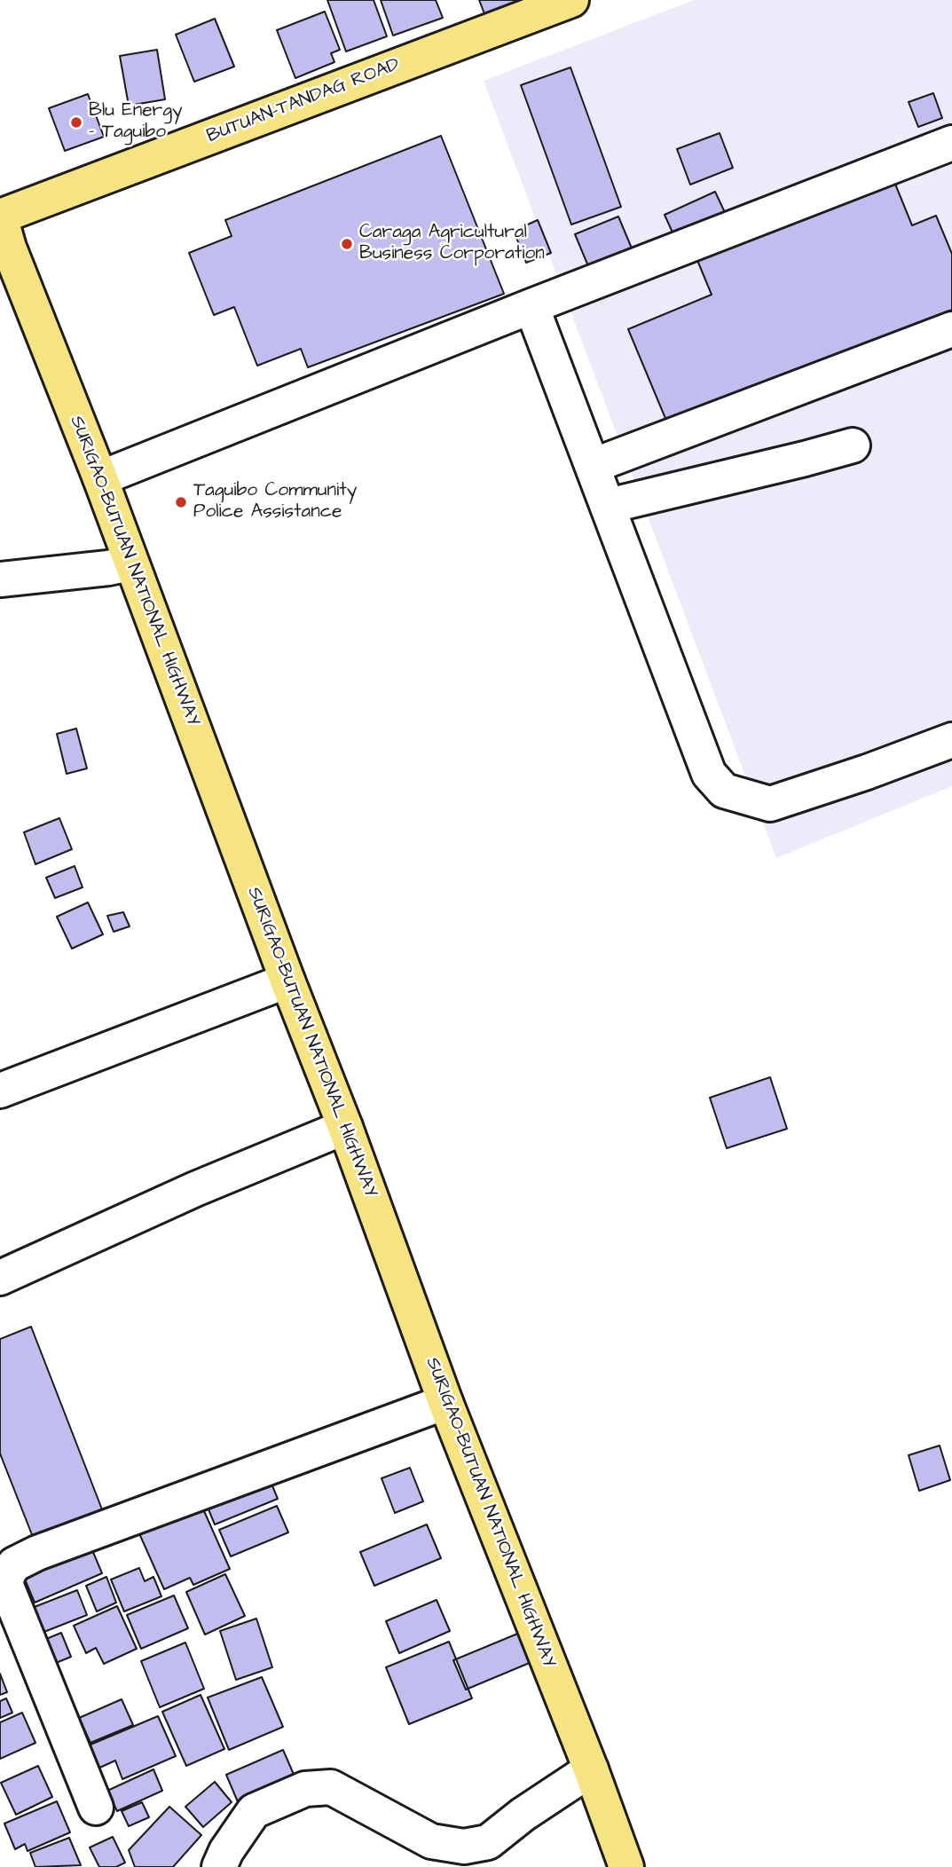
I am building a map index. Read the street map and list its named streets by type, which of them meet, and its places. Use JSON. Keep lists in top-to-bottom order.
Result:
{
  "streets": {
    "main road": ["BUTUAN-TANDAG ROAD", "SURIGAO-BUTUAN NATIONAL HIGHWAY"]
  },
  "crossings": [
    ["BUTUAN-TANDAG ROAD", "SURIGAO-BUTUAN NATIONAL HIGHWAY"]
  ],
  "places": ["Blu Energy - Taguibo", "Caraga Agricultural Business Corporation", "Taguibo Community Police Assistance"]
}
